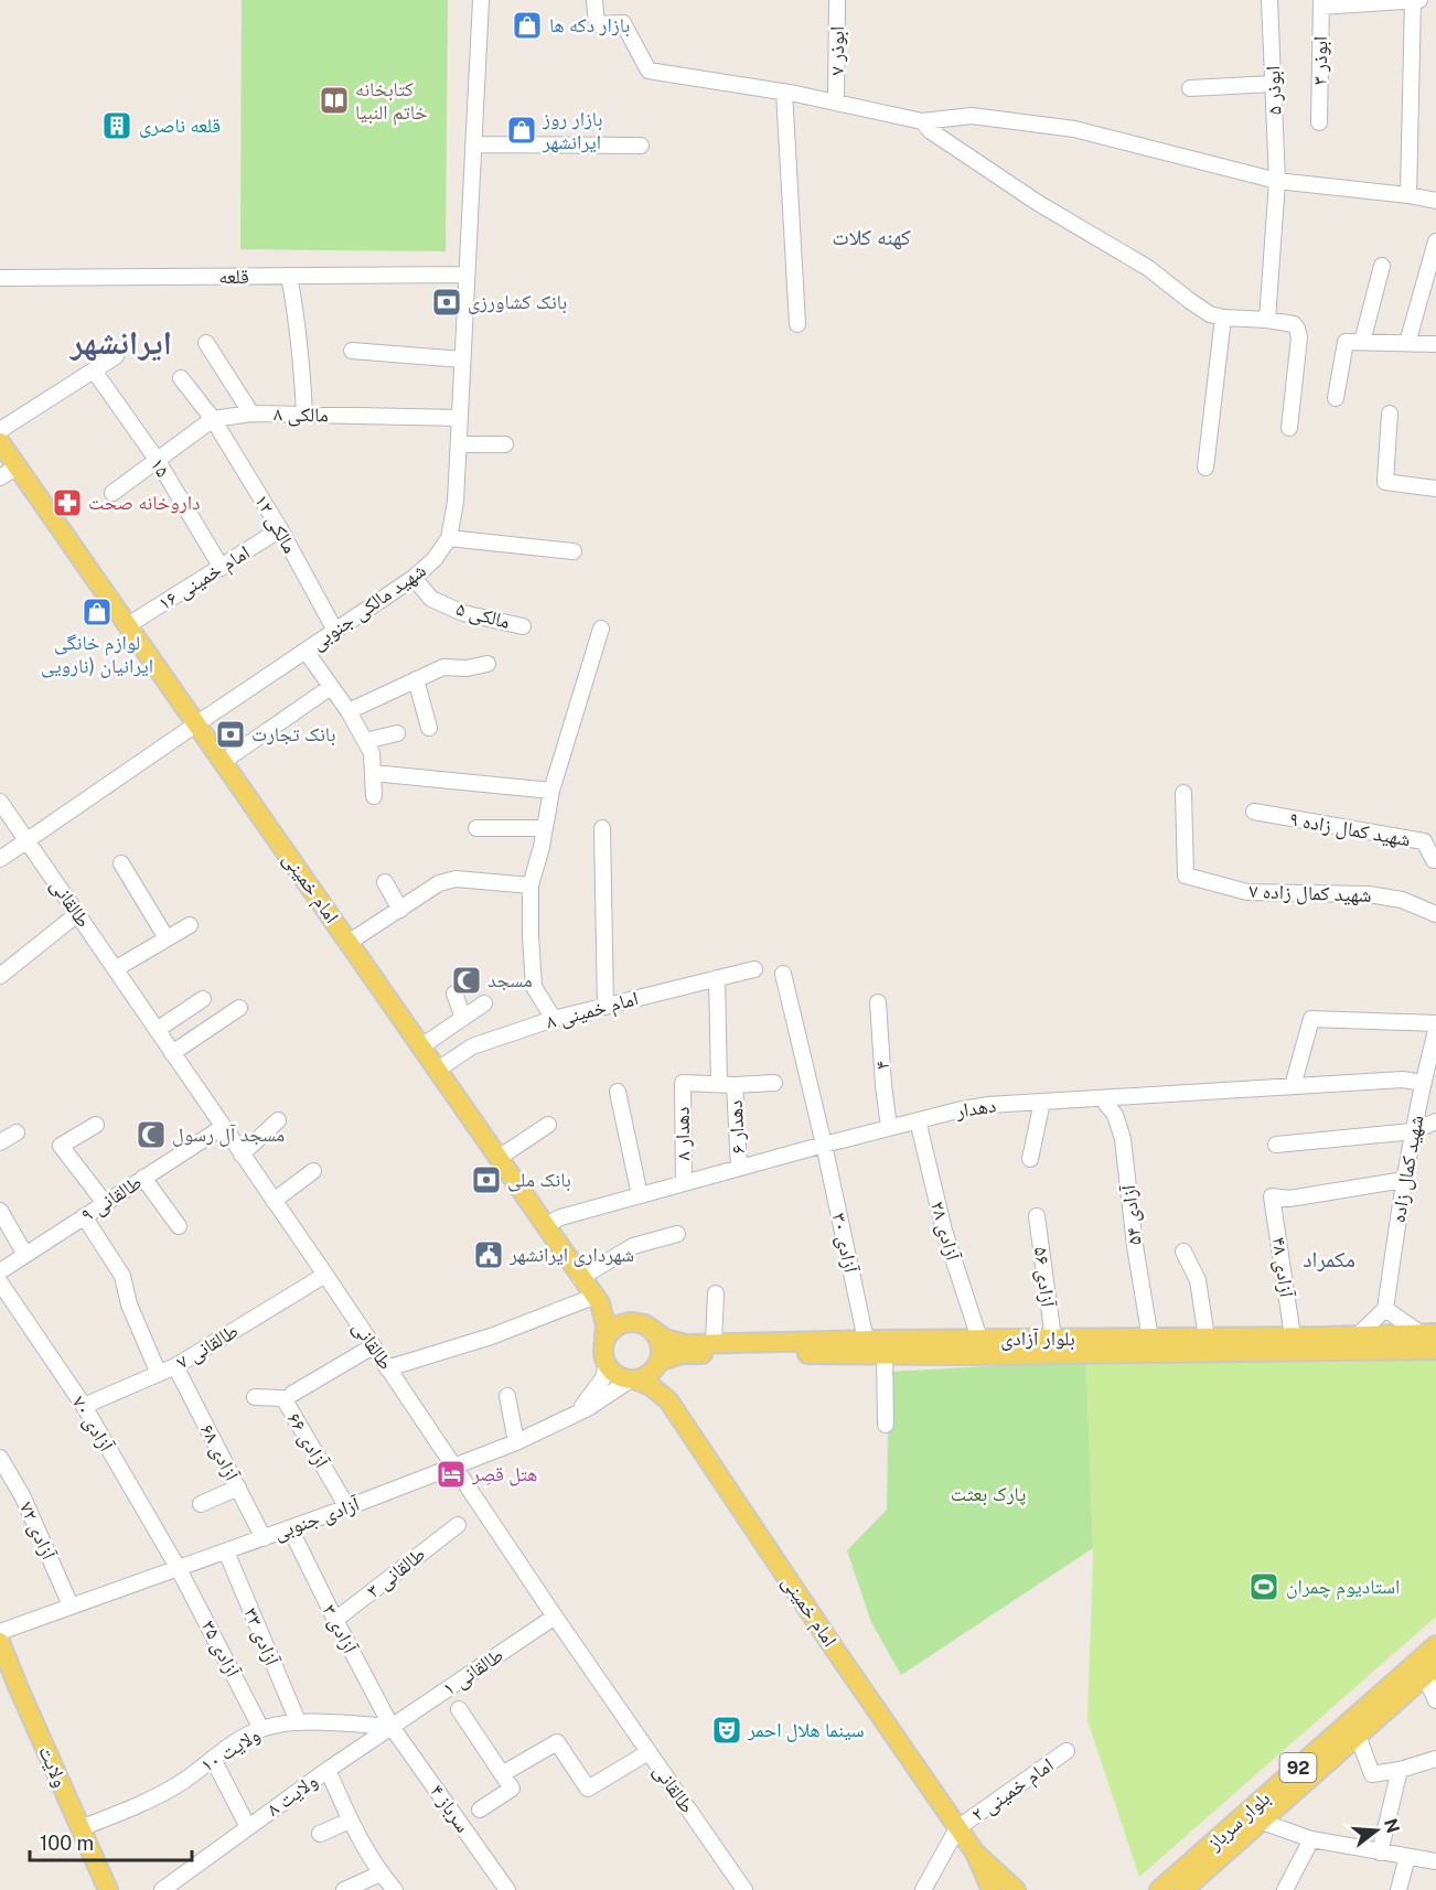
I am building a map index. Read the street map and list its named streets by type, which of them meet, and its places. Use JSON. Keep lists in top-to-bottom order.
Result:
{
  "streets": {
    "main road": [
      "امام خمینی",
      "بلوار آزادی",
      "ولایت",
      "92",
      "بلوار سرباز"
    ],
    "street": [
      "ابوذر ۷",
      "ابوذر ۳",
      "ابوذر ۵",
      "قلعه",
      "مالکی ۸",
      "۱۵",
      "مالکی ۱۲",
      "امام خمینی ۱۶",
      "شهید مالکی جنوبی",
      "مالکی ۵",
      "شهید کمال زاده ۹",
      "شهید کمال زاده ۷",
      "طالقانی",
      "امام خمینی ۸",
      "۴",
      "دهدار",
      "دهدار ۶",
      "دهدار ۸",
      "شهید کمال زاده",
      "طالقانی ۹",
      "آزادی ۵۴",
      "آزادی ۲۸",
      "آزادی ۳۰",
      "آزادی ۴۸",
      "آزادی ۵۶",
      "طالقانی ۷",
      "آزادی ۷۰",
      "آزادی ۶۶",
      "آزادی ۶۸",
      "آزادی جنوبی",
      "آزادی ۷۲",
      "طالقانی ۳",
      "آزادی ۳",
      "آزادی ۳۳",
      "آزادی ۳۵",
      "طالقانی ۱",
      "ولایت ۱۰",
      "امام خمینی ۲",
      "ولایت ۸",
      "سرباز ۴"
    ]
  },
  "crossings": [
    ["قلعه", "شهید مالکی جنوبی"],
    ["مالکی ۸", "۱۵"],
    ["مالکی ۸", "مالکی ۱۲"],
    ["مالکی ۸", "شهید مالکی جنوبی"],
    ["۱۵", "امام خمینی ۱۶"],
    ["مالکی ۱۲", "امام خمینی ۱۶"],
    ["مالکی ۱۲", "شهید مالکی جنوبی"],
    ["امام خمینی ۱۶", "امام خمینی"],
    ["شهید مالکی جنوبی", "مالکی ۵"],
    ["شهید مالکی جنوبی", "امام خمینی"],
    ["شهید مالکی جنوبی", "طالقانی"],
    ["امام خمینی", "امام خمینی ۸"],
    ["امام خمینی", "دهدار"],
    ["امام خمینی", "بلوار آزادی"],
    ["امام خمینی", "آزادی جنوبی"],
    ["امام خمینی", "امام خمینی ۲"],
    ["طالقانی", "طالقانی ۹"],
    ["طالقانی", "طالقانی ۷"],
    ["طالقانی", "آزادی جنوبی"],
    ["طالقانی", "طالقانی ۱"],
    ["امام خمینی ۸", "دهدار ۶"],
    ["۴", "دهدار"],
    ["دهدار", "دهدار ۶"],
    ["دهدار", "دهدار ۸"],
    ["دهدار", "شهید کمال زاده"],
    ["دهدار", "آزادی ۵۴"],
    ["دهدار", "آزادی ۲۸"],
    ["دهدار", "آزادی ۳۰"],
    ["دهدار ۶", "دهدار ۸"],
    ["شهید کمال زاده", "آزادی ۴۸"],
    ["آزادی ۵۴", "بلوار آزادی"],
    ["آزادی ۲۸", "بلوار آزادی"],
    ["آزادی ۳۰", "بلوار آزادی"],
    ["آزادی ۴۸", "بلوار آزادی"],
    ["آزادی ۵۶", "بلوار آزادی"],
    ["بلوار آزادی", "آزادی جنوبی"],
    ["طالقانی ۷", "آزادی ۷۰"],
    ["طالقانی ۷", "آزادی ۶۸"],
    ["آزادی ۷۰", "آزادی جنوبی"],
    ["آزادی ۷۰", "آزادی ۳۵"],
    ["آزادی ۶۶", "آزادی جنوبی"],
    ["آزادی ۶۸", "آزادی جنوبی"],
    ["آزادی جنوبی", "آزادی ۷۲"],
    ["آزادی جنوبی", "آزادی ۳"],
    ["آزادی جنوبی", "آزادی ۳۳"],
    ["آزادی جنوبی", "آزادی ۳۵"],
    ["طالقانی ۳", "آزادی ۳"],
    ["آزادی ۳", "طالقانی ۱"],
    ["آزادی ۳", "ولایت ۱۰"],
    ["آزادی ۳", "ولایت ۸"],
    ["آزادی ۳", "سرباز ۴"],
    ["آزادی ۳۳", "ولایت ۱۰"],
    ["آزادی ۳۵", "ولایت ۱۰"],
    ["طالقانی ۱", "ولایت ۱۰"],
    ["طالقانی ۱", "ولایت ۸"],
    ["طالقانی ۱", "سرباز ۴"],
    ["ولایت ۱۰", "ولایت"],
    ["ولایت ۱۰", "ولایت ۸"],
    ["ولایت ۱۰", "سرباز ۴"],
    ["ولایت ۸", "سرباز ۴"]
  ],
  "districts": ["کهنه کلات", "ایرانشهر", "مکمراد"],
  "parks": ["پارک بعثت"],
  "places": {
    "shop": ["بازار دکه ها", "بازار روز ایرانشهر", "لوازم خانگی ایرانیان (نارویی"],
    "library": ["کتابخانه خاتم النبیا"],
    "building": ["قلعه ناصری"],
    "bank": ["بانک کشاورزی", "بانک تجارت", "بانک ملی"],
    "pharmacy": ["داروخانه صحت"],
    "mosque": ["مسجد", "مسجد آل رسول"],
    "public building": ["شهرداری ایرانشهر"],
    "hotel": ["هتل قصِر"],
    "sports": ["استادیوم چمران"],
    "theatre": ["سینما هلال احمر"]
  },
  "scale_bar": "100 m",
  "north": "right"
}
